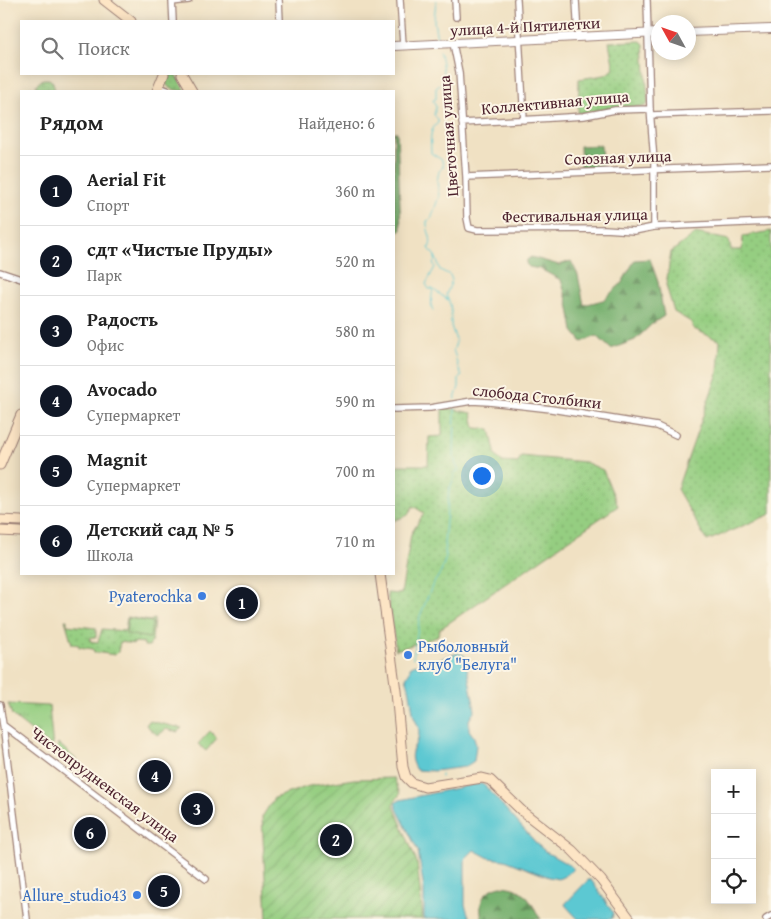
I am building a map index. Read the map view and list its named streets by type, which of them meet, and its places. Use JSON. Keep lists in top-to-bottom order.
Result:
{
  "streets": {
    "street": [
      "улица 4-й Пятилетки",
      "Коллективная улица",
      "Цветочная улица",
      "Союзная улица",
      "Фестивальная улица",
      "слобода Столбики",
      "Чистопрудненская улица"
    ]
  },
  "crossings": [
    ["улица 4-й Пятилетки", "Цветочная улица"],
    ["Коллективная улица", "Цветочная улица"],
    ["Цветочная улица", "Союзная улица"],
    ["Цветочная улица", "Фестивальная улица"]
  ],
  "places": ["Pyaterochka", "Рыболовный клуб \"Белуга\"", "Allure_studio43"],
  "north": "top left",
  "page": {
    "search": "Поиск",
    "heading": ["Рядом", "Найдено: 6"],
    "list": [
      {
        "mark": "1",
        "name": "Aerial Fit",
        "note": "Спорт",
        "value": "360 m"
      },
      {
        "mark": "2",
        "name": "сдт «Чистые Пруды»",
        "note": "Парк",
        "value": "520 m"
      },
      {
        "mark": "3",
        "name": "Радость",
        "note": "Офис",
        "value": "580 m"
      },
      {
        "mark": "4",
        "name": "Avocado",
        "note": "Супермаркет",
        "value": "590 m"
      },
      {
        "mark": "5",
        "name": "Magnit",
        "note": "Супермаркет",
        "value": "700 m"
      },
      {
        "mark": "6",
        "name": "Детский сад № 5",
        "note": "Школа",
        "value": "710 m"
      }
    ],
    "pins": [
      "1",
      "4",
      "3",
      "6",
      "2",
      "5"
    ],
    "map_buttons": ["+", "−"]
  }
}
